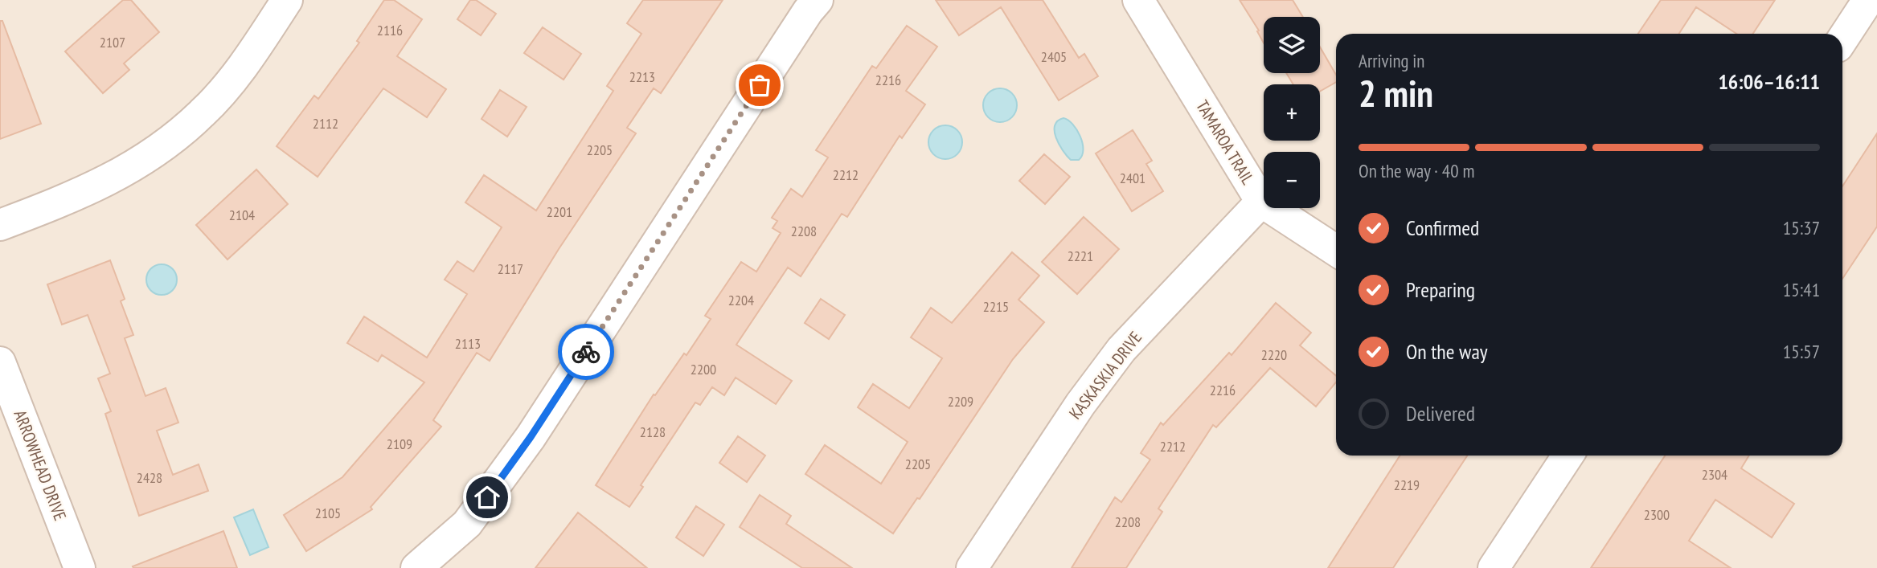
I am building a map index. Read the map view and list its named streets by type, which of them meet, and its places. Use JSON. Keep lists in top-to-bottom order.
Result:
{
  "streets": {
    "street": ["TAMAROA TRAIL", "KASKASKIA DRIVE", "ARROWHEAD DRIVE"]
  },
  "crossings": [
    ["TAMAROA TRAIL", "KASKASKIA DRIVE"]
  ],
  "house_numbers": [
    "2116",
    "2107",
    "2405",
    "2213",
    "2216",
    "2112",
    "2205",
    "2212",
    "2401",
    "2201",
    "2104",
    "2208",
    "2221",
    "2117",
    "2204",
    "2215",
    "2113",
    "2220",
    "2200",
    "2216",
    "2209",
    "2128",
    "2109",
    "2212",
    "2205",
    "2304",
    "2428",
    "2219",
    "2105",
    "2300",
    "2208"
  ],
  "page": {
    "map_buttons": ["+", "−"],
    "heading": ["2 min", "Arriving in", "16:06–16:11"],
    "bar": "On the way · 40 m",
    "list": [
      ["Confirmed", "15:37"],
      ["Preparing", "15:41"],
      ["On the way", "15:57"],
      "Delivered"
    ]
  }
}
